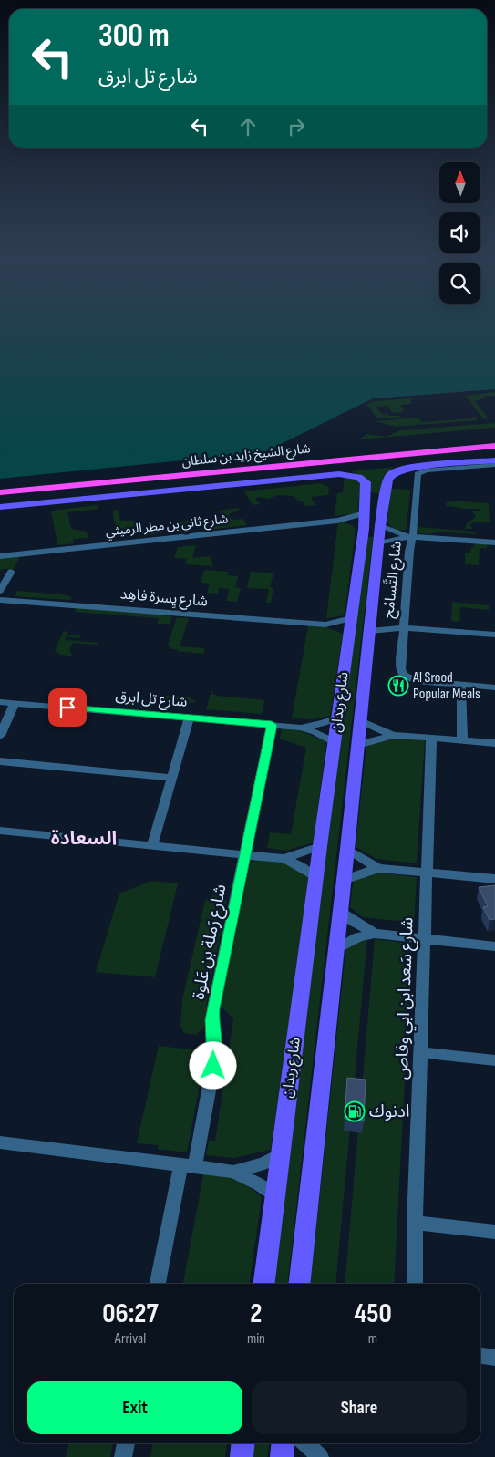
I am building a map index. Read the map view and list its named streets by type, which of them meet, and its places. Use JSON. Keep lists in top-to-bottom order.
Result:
{
  "streets": {
    "highway": ["شارع الشيخ زايد بن سلطان"],
    "main road": ["شارع ربدان"],
    "street": [
      "شارع ثاني بن مطر الرميثي",
      "شارع التَّسامُح",
      "شارع يِسرة فاهِد",
      "شارع تل ابرق",
      "شارع رَملة بن عَلوة",
      "شارع سَعد ابن ابي وقاص"
    ]
  },
  "crossings": [
    ["شارع ثاني بن مطر الرميثي", "شارع ربدان"],
    ["شارع يِسرة فاهِد", "شارع ربدان"],
    ["شارع تل ابرق", "شارع ربدان"],
    ["شارع تل ابرق", "شارع رَملة بن عَلوة"]
  ],
  "districts": ["السعادة"],
  "places": {
    "restaurant": ["Al Srood Popular Meals"],
    "fuel station": ["ادنوك"]
  },
  "north": "top",
  "page": {
    "turn": ["300 m", "شارع تل ابرق"],
    "eta": [
      "06:27",
      "Arrival",
      "2",
      "min",
      "450",
      "m"
    ],
    "buttons": ["Exit", "Share"]
  }
}
